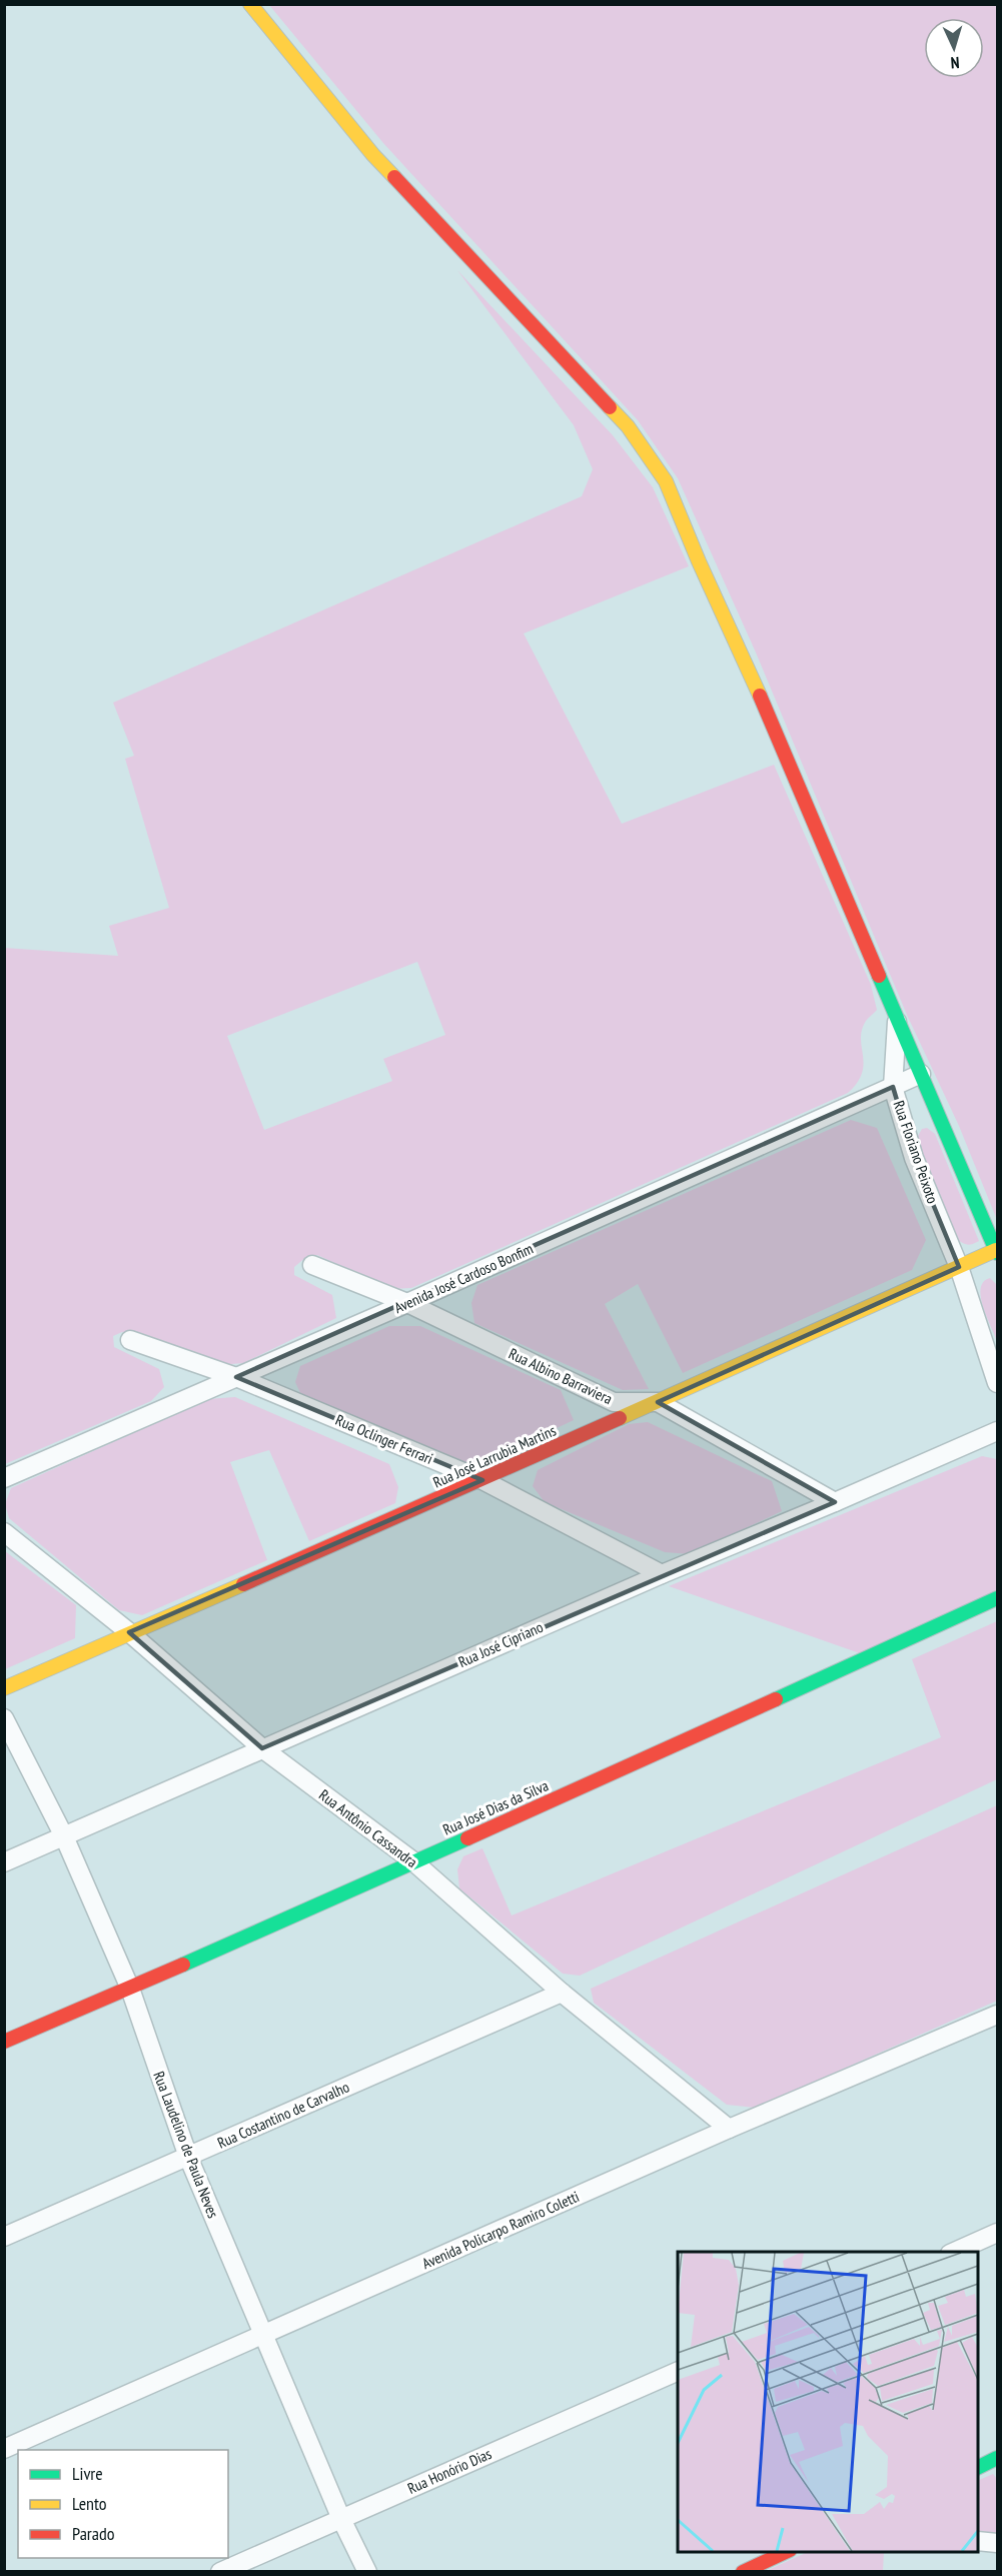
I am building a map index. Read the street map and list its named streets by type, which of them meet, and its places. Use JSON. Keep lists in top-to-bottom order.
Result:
{
  "streets": {
    "street": [
      "Rua Floriano Peixoto",
      "Avenida José Cardoso Bonfim",
      "Rua Albino Barraviera",
      "Rua Oclinger Ferrari",
      "Rua José Larrubia Martins",
      "Rua José Cipriano",
      "Rua José Dias da Silva",
      "Rua Antônio Cassandra",
      "Rua Costantino de Carvalho",
      "Rua Laudelino de Paula Neves",
      "Avenida Policarpo Ramiro Coletti",
      "Rua Honório Dias"
    ]
  },
  "crossings": [
    ["Rua Floriano Peixoto", "Avenida José Cardoso Bonfim"],
    ["Rua Floriano Peixoto", "Rua José Larrubia Martins"],
    ["Avenida José Cardoso Bonfim", "Rua Albino Barraviera"],
    ["Avenida José Cardoso Bonfim", "Rua Oclinger Ferrari"],
    ["Rua Albino Barraviera", "Rua José Larrubia Martins"],
    ["Rua Albino Barraviera", "Rua José Cipriano"],
    ["Rua Oclinger Ferrari", "Rua José Larrubia Martins"],
    ["Rua Oclinger Ferrari", "Rua José Cipriano"],
    ["Rua José Larrubia Martins", "Rua Antônio Cassandra"],
    ["Rua José Cipriano", "Rua Antônio Cassandra"],
    ["Rua José Cipriano", "Rua Laudelino de Paula Neves"],
    ["Rua José Dias da Silva", "Rua Antônio Cassandra"],
    ["Rua José Dias da Silva", "Rua Laudelino de Paula Neves"],
    ["Rua Antônio Cassandra", "Rua Costantino de Carvalho"],
    ["Rua Antônio Cassandra", "Avenida Policarpo Ramiro Coletti"],
    ["Rua Costantino de Carvalho", "Rua Laudelino de Paula Neves"],
    ["Rua Laudelino de Paula Neves", "Avenida Policarpo Ramiro Coletti"],
    ["Rua Laudelino de Paula Neves", "Rua Honório Dias"]
  ],
  "legend": ["Livre", "Lento", "Parado"],
  "north": "bottom"
}
